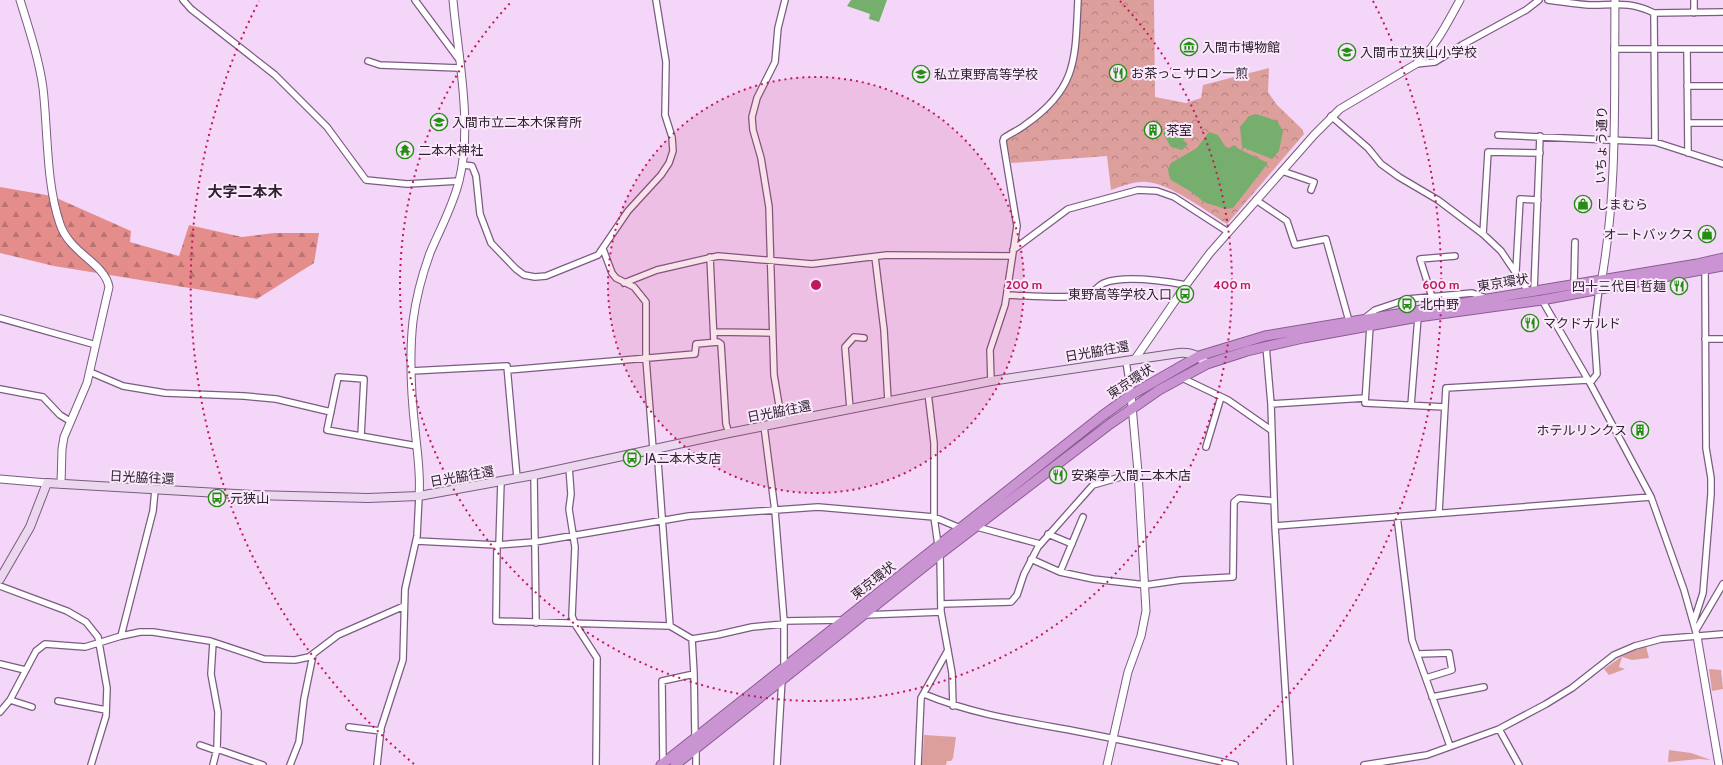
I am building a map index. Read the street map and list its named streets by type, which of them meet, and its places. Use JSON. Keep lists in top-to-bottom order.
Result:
{
  "streets": {
    "highway": ["東京環状"],
    "main road": ["日光脇往還"],
    "street": ["いちょう通り"]
  },
  "crossings": [
    ["いちょう通り", "東京環状"]
  ],
  "districts": ["大字二本木"],
  "places": {
    "museum": ["入間市博物館"],
    "school or university": ["入間市立狭山小学校", "私立東野高等学校", "入間市立二本木保育所"],
    "restaurant": [
      "お茶っこサロン一煎",
      "四十三代目 哲麺",
      "マクドナルド",
      "安楽亭 入間二本木店"
    ],
    "building": ["茶室", "ホテルリンクス"],
    "temple": ["二本木神社"],
    "shop": ["しまむら", "オートバックス"],
    "bus stop": [
      "東野高等学校入口",
      "北中野",
      "JA二本木支店",
      "元狭山"
    ]
  },
  "rings": ["200 m", "400 m", "600 m"]
}
